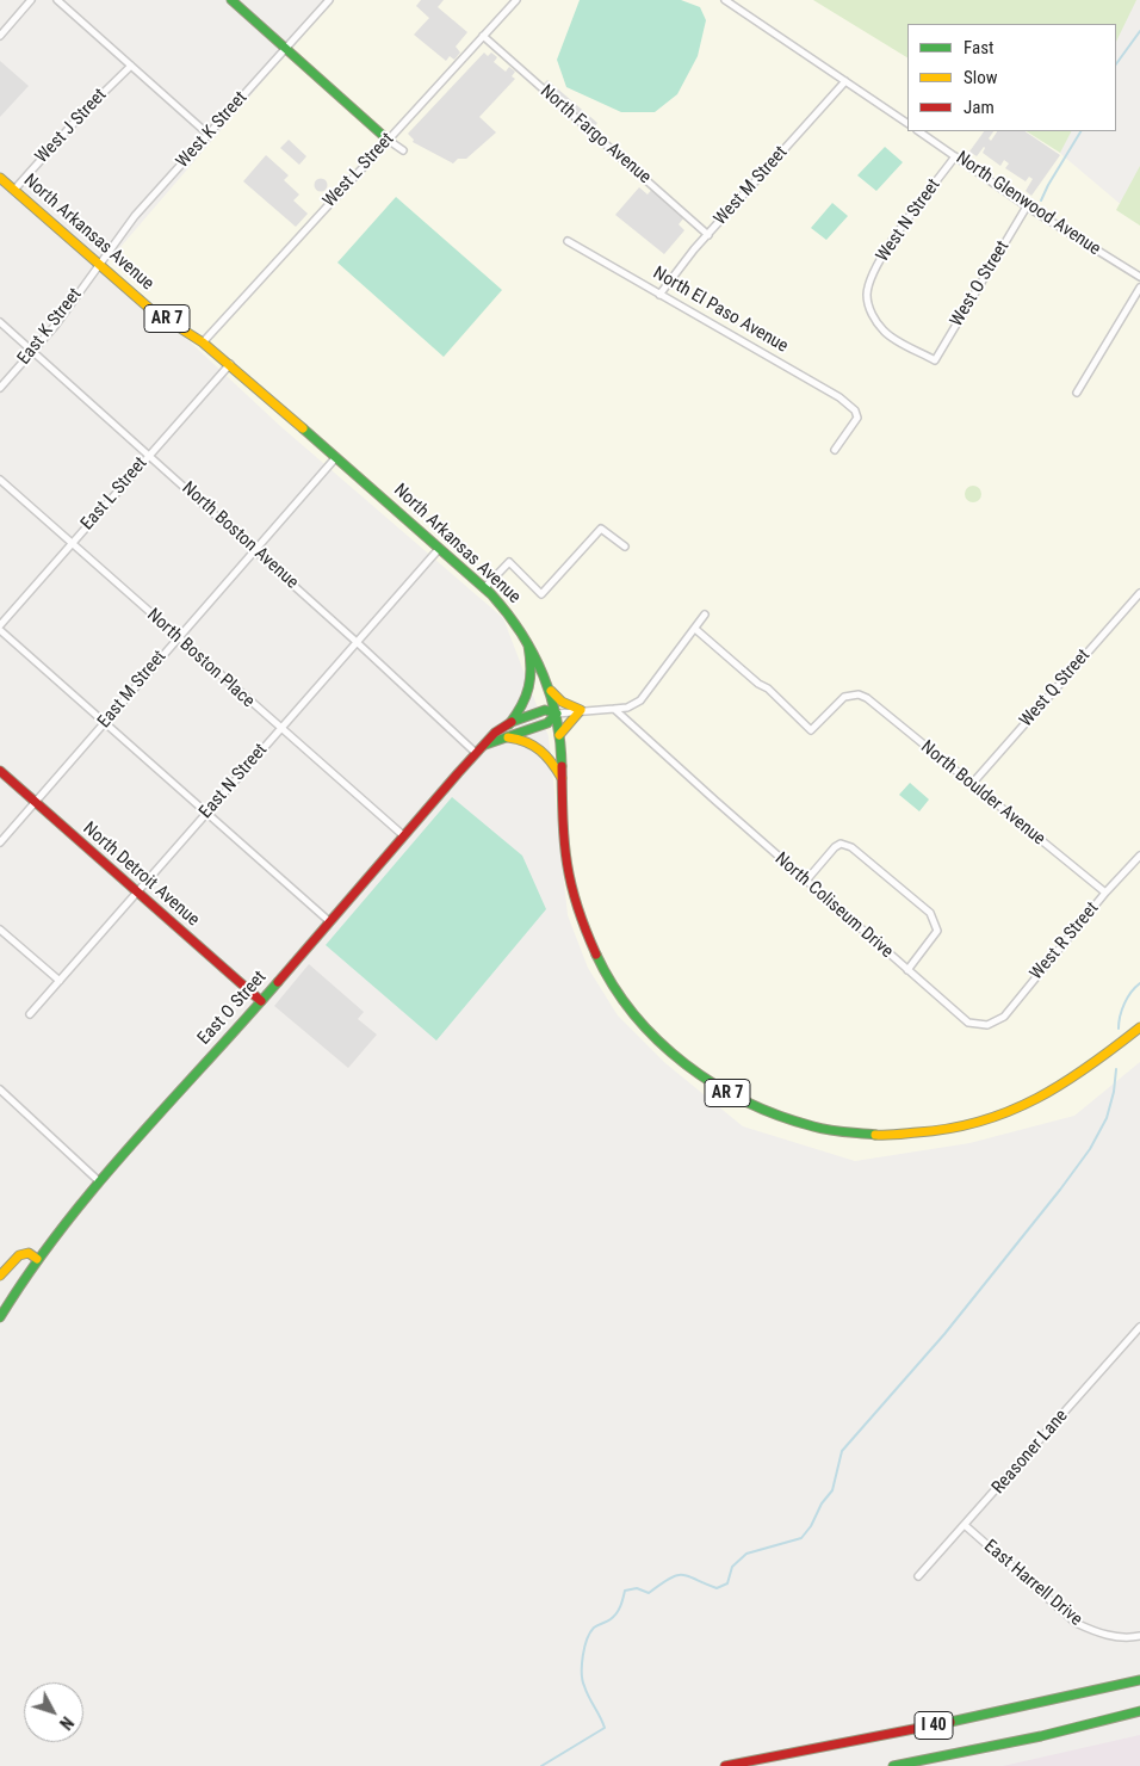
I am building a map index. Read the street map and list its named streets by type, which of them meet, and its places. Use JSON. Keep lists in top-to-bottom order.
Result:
{
  "streets": {
    "main road": [
      "North Arkansas Avenue",
      "AR 7",
      "North Detroit Avenue",
      "East O Street",
      "I 40"
    ],
    "street": [
      "West J Street",
      "West K Street",
      "North Fargo Avenue",
      "West L Street",
      "West M Street",
      "North Glenwood Avenue",
      "West N Street",
      "West O Street",
      "North El Paso Avenue",
      "East K Street",
      "East L Street",
      "North Boston Avenue",
      "North Boston Place",
      "West Q Street",
      "East M Street",
      "East N Street",
      "North Boulder Avenue",
      "North Coliseum Drive",
      "West R Street",
      "Reasoner Lane",
      "East Harrell Drive"
    ]
  },
  "crossings": [
    ["West J Street", "North Arkansas Avenue"],
    ["West K Street", "North Arkansas Avenue"],
    ["West K Street", "East K Street"],
    ["North Fargo Avenue", "West L Street"],
    ["North Fargo Avenue", "West M Street"],
    ["West L Street", "North Arkansas Avenue"],
    ["West M Street", "North El Paso Avenue"],
    ["North Glenwood Avenue", "West N Street"],
    ["North Glenwood Avenue", "West O Street"],
    ["West N Street", "West O Street"],
    ["North Arkansas Avenue", "East K Street"],
    ["North Arkansas Avenue", "East L Street"],
    ["North Arkansas Avenue", "East M Street"],
    ["North Arkansas Avenue", "East N Street"],
    ["North Arkansas Avenue", "East O Street"],
    ["East K Street", "North Boston Avenue"],
    ["East L Street", "North Boston Avenue"],
    ["East L Street", "North Boston Place"],
    ["North Boston Avenue", "East M Street"],
    ["North Boston Avenue", "East N Street"],
    ["North Boston Avenue", "East O Street"],
    ["North Boston Place", "East M Street"],
    ["North Boston Place", "East N Street"],
    ["North Boston Place", "East O Street"],
    ["West Q Street", "North Boulder Avenue"],
    ["East M Street", "North Detroit Avenue"],
    ["East N Street", "North Detroit Avenue"],
    ["North Boulder Avenue", "West R Street"],
    ["North Detroit Avenue", "East O Street"],
    ["North Coliseum Drive", "West R Street"],
    ["Reasoner Lane", "East Harrell Drive"]
  ],
  "legend": ["Fast", "Slow", "Jam"],
  "north": "bottom right"
}
